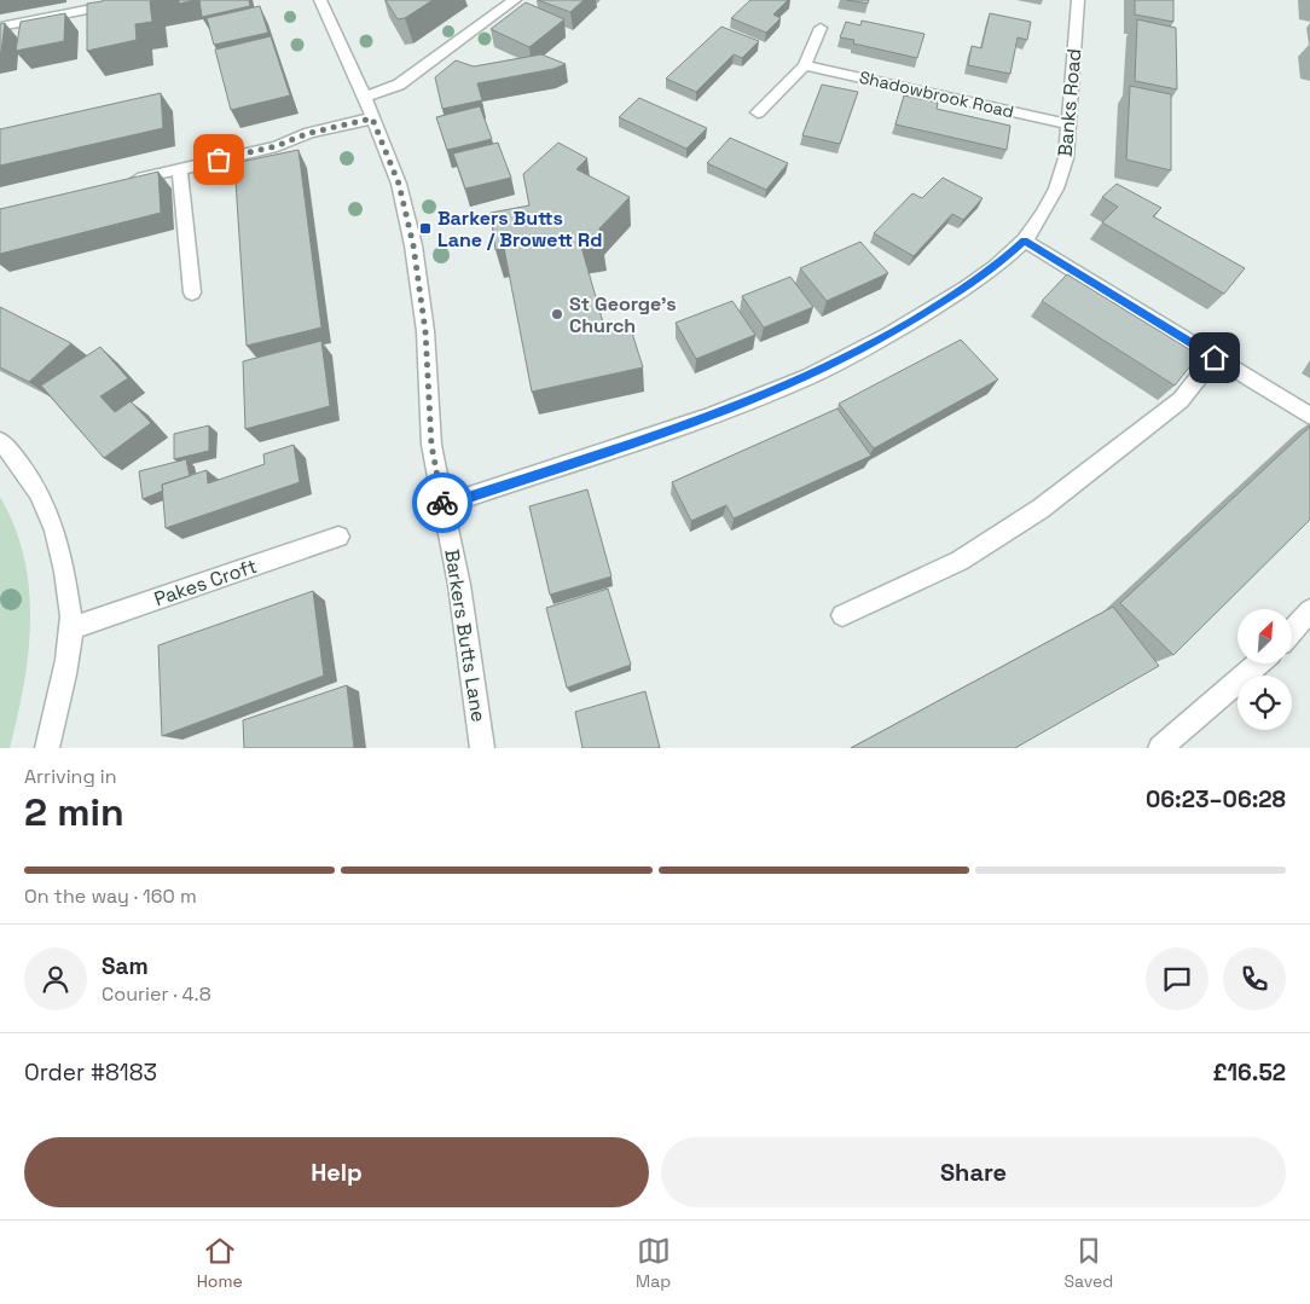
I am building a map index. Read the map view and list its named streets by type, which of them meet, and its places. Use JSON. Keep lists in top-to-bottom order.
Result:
{
  "streets": {
    "street": [
      "Shadowbrook Road",
      "Banks Road",
      "Pakes Croft",
      "Barkers Butts Lane"
    ]
  },
  "crossings": [
    ["Shadowbrook Road", "Banks Road"],
    ["Banks Road", "Barkers Butts Lane"]
  ],
  "places": {
    "transit": ["Barkers Butts Lane / Browett Rd"],
    "other": ["St George's Church"]
  },
  "north": "top right",
  "page": {
    "heading": ["2 min", "Arriving in", "06:23–06:28"],
    "panel": [
      "Sam",
      "Courier · 4.8",
      "Order #8183",
      "£16.52"
    ],
    "bar": "On the way · 160 m",
    "buttons": ["Help", "Share"],
    "tabs": ["Home", "Map", "Saved"]
  }
}
